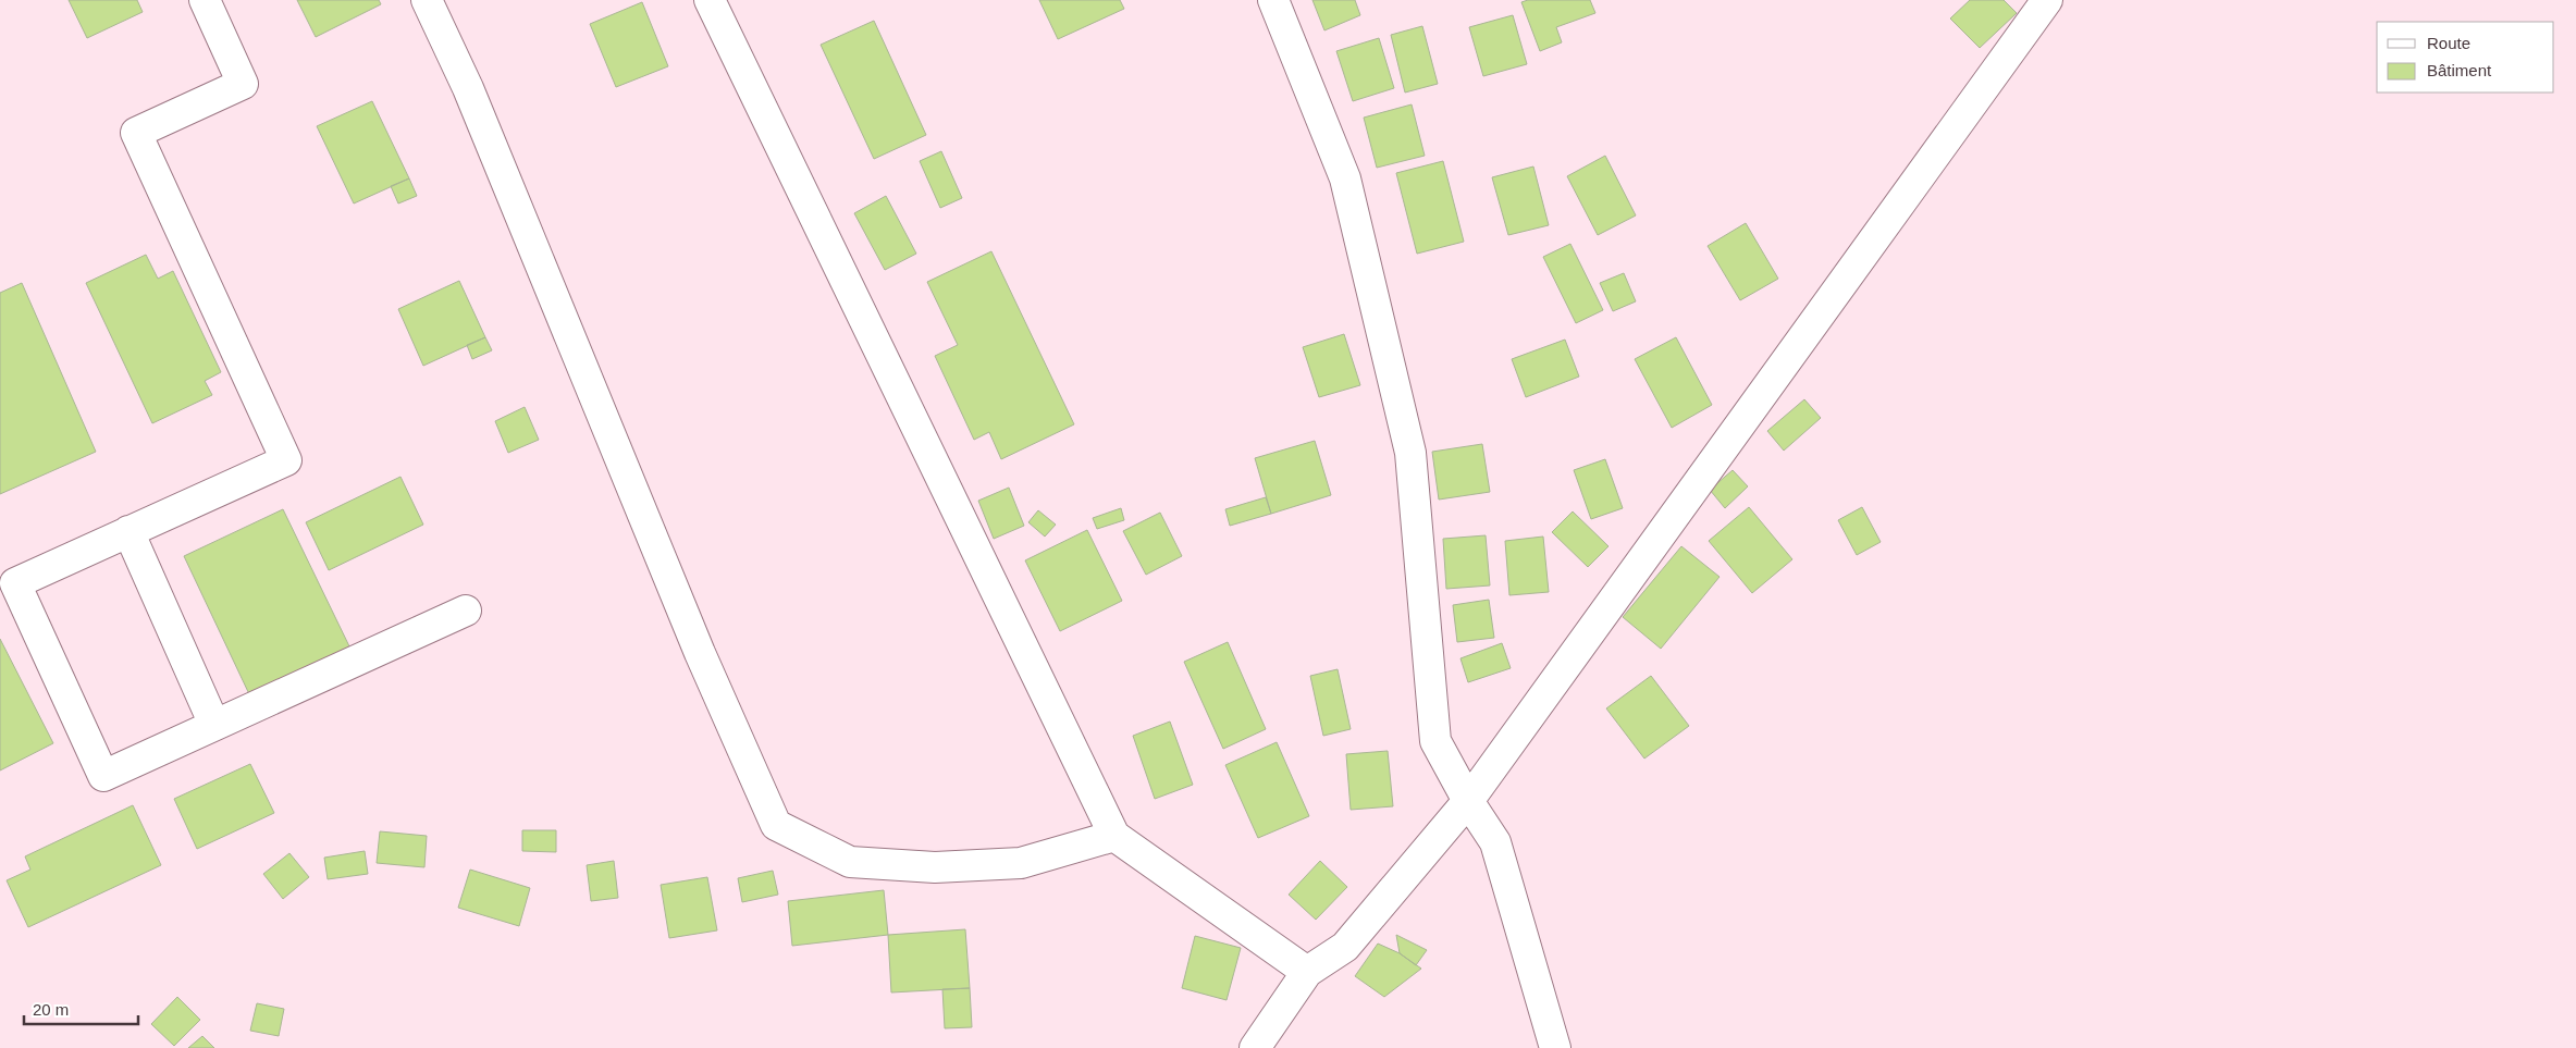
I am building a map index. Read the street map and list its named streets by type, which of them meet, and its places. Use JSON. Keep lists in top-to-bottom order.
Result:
{
  "legend": ["Route", "Bâtiment"],
  "scale_bar": "20 m"
}
